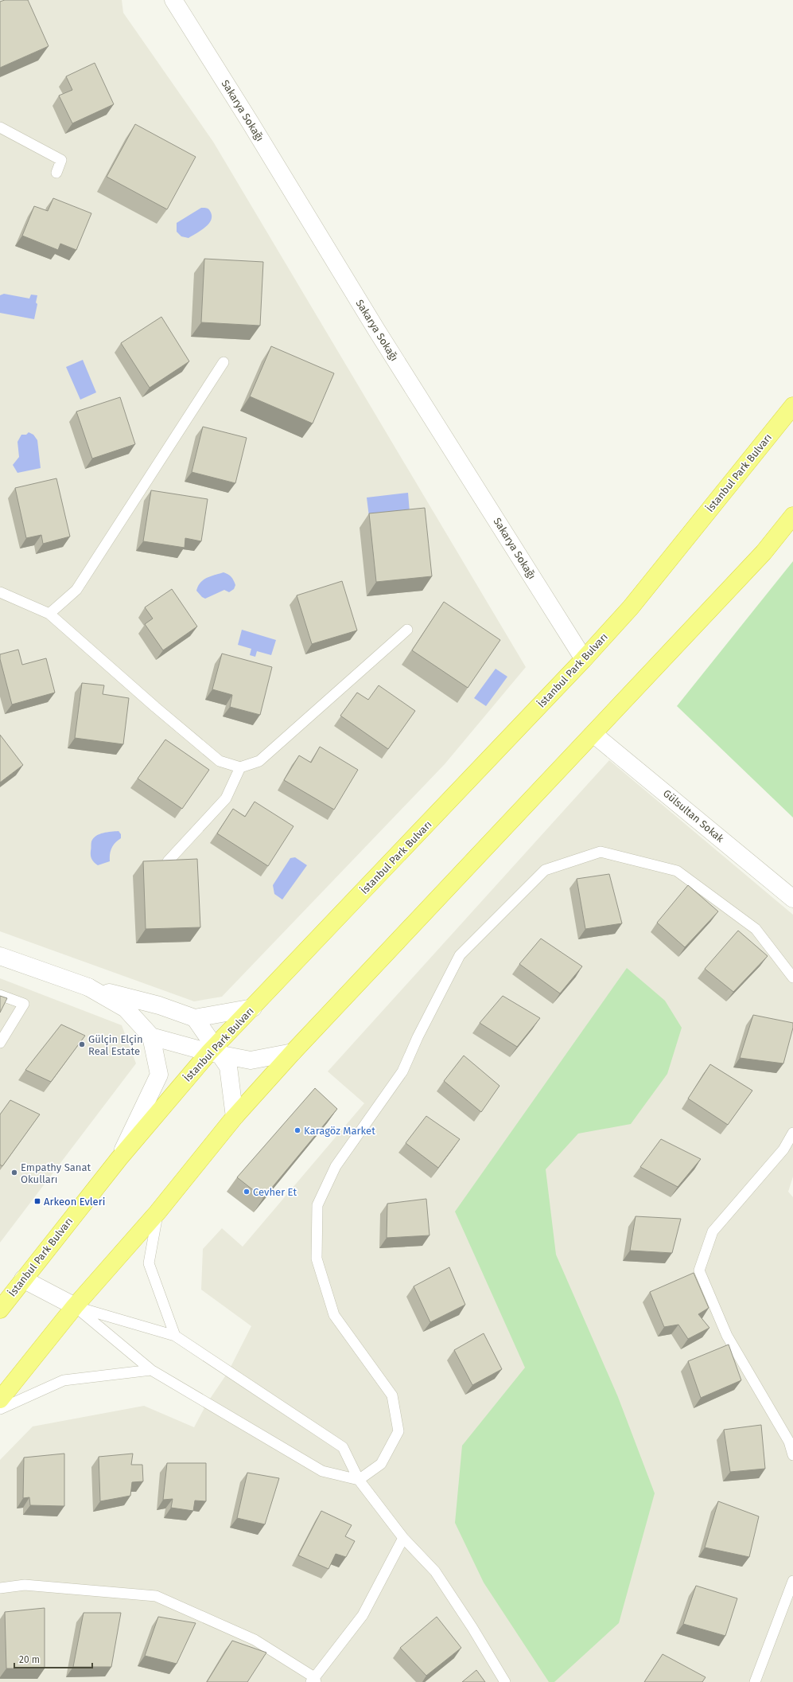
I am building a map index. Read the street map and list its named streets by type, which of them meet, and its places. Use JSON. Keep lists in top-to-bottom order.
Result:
{
  "streets": {
    "highway": ["İstanbul Park Bulvarı"],
    "street": ["Sakarya Sokağı", "Gülsultan Sokak"]
  },
  "crossings": [
    ["Sakarya Sokağı", "İstanbul Park Bulvarı"]
  ],
  "places": {
    "other": [
      "Gülçin Elçin Real Estate",
      "Karagöz Market",
      "Empathy Sanat Okulları",
      "Cevher Et"
    ],
    "transit": ["Arkeon Evleri"]
  },
  "scale_bar": "20 m"
}
